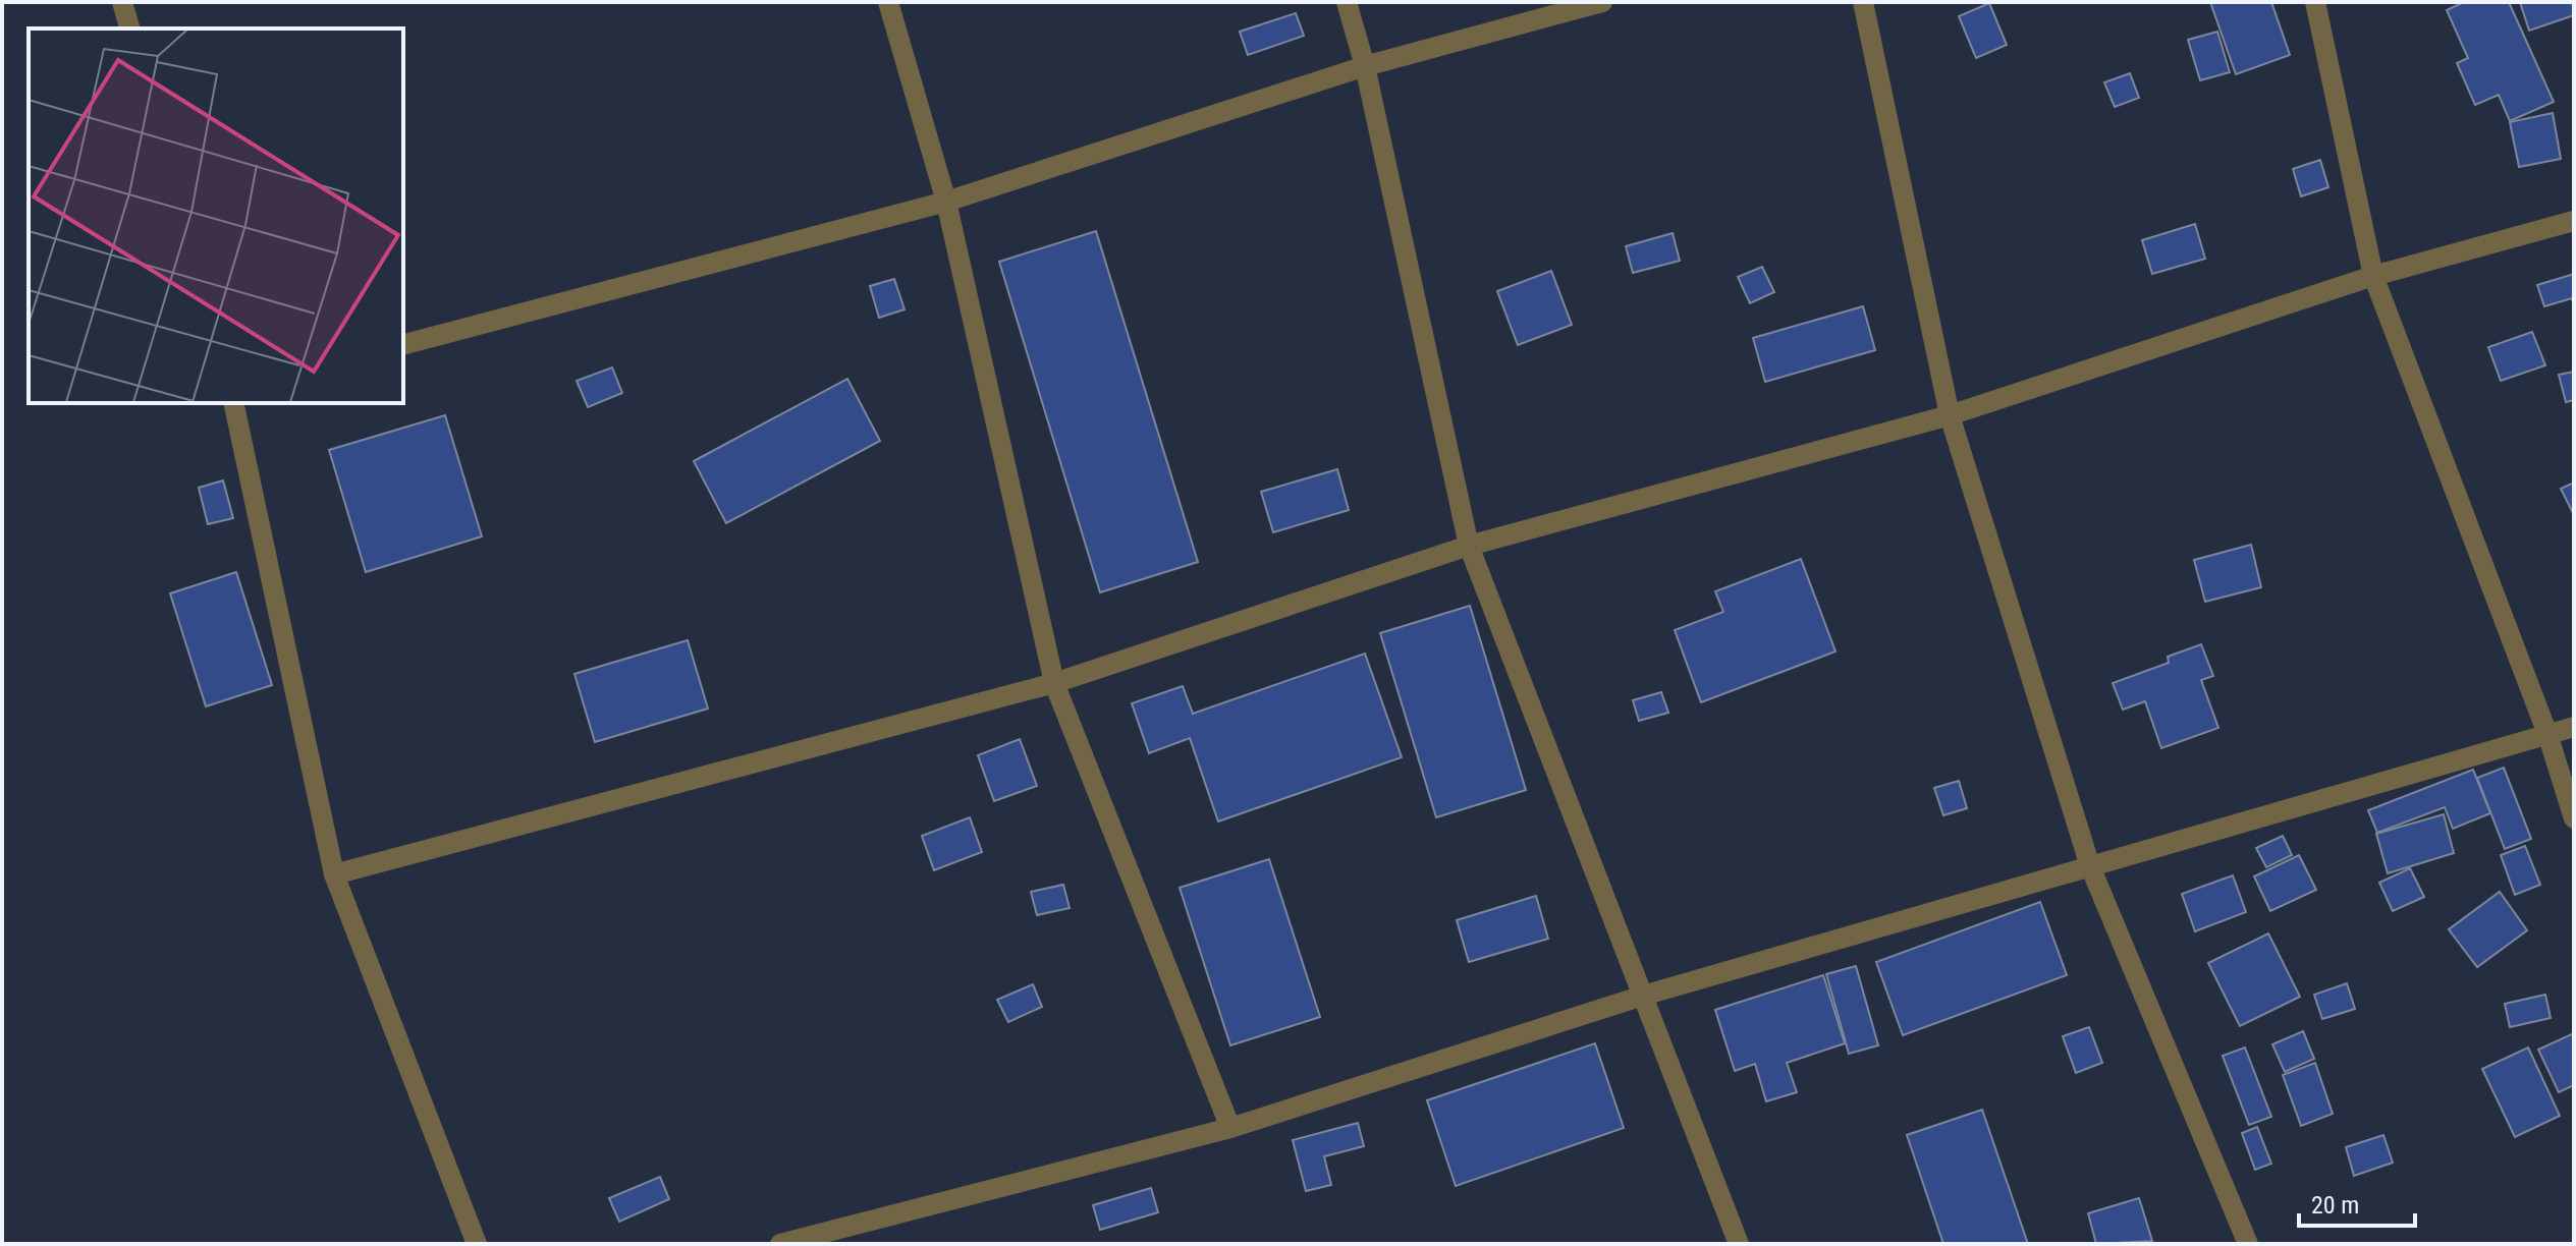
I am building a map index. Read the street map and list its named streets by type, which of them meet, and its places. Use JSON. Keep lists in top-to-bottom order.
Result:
{
  "scale_bar": "20 m"
}
